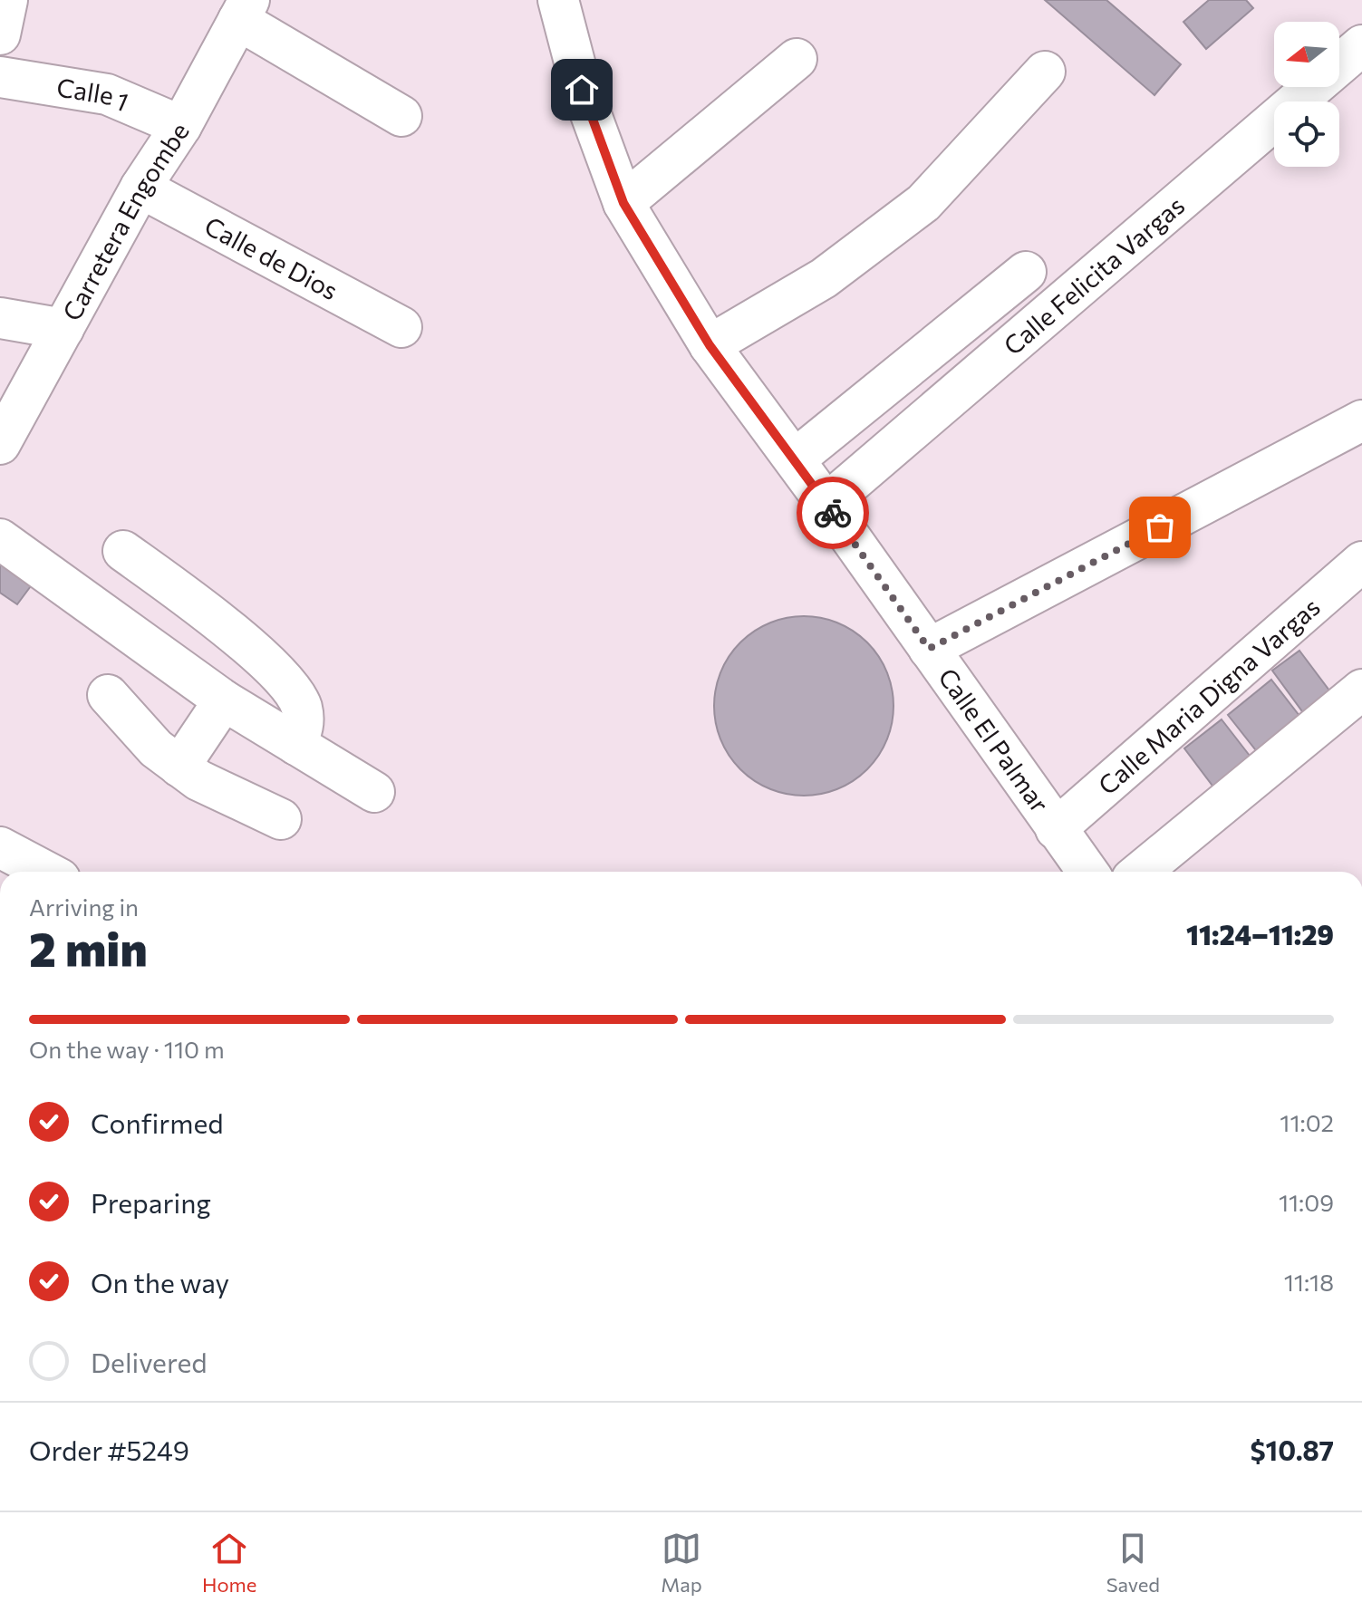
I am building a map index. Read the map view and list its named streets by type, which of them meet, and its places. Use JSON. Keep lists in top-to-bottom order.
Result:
{
  "streets": {
    "street": [
      "Calle 1",
      "Carretera Engombe",
      "Calle de Dios",
      "Calle Felicita Vargas",
      "Calle Maria Digna Vargas",
      "Calle El Palmar"
    ]
  },
  "crossings": [
    ["Calle 1", "Carretera Engombe"],
    ["Carretera Engombe", "Calle de Dios"],
    ["Calle Felicita Vargas", "Calle El Palmar"],
    ["Calle Maria Digna Vargas", "Calle El Palmar"]
  ],
  "north": "left",
  "page": {
    "heading": ["2 min", "Arriving in", "11:24–11:29"],
    "panel": ["Order #5249", "$10.87"],
    "bar": "On the way · 110 m",
    "list": [
      ["Confirmed", "11:02"],
      ["Preparing", "11:09"],
      ["On the way", "11:18"],
      "Delivered"
    ],
    "tabs": ["Home", "Map", "Saved"]
  }
}
